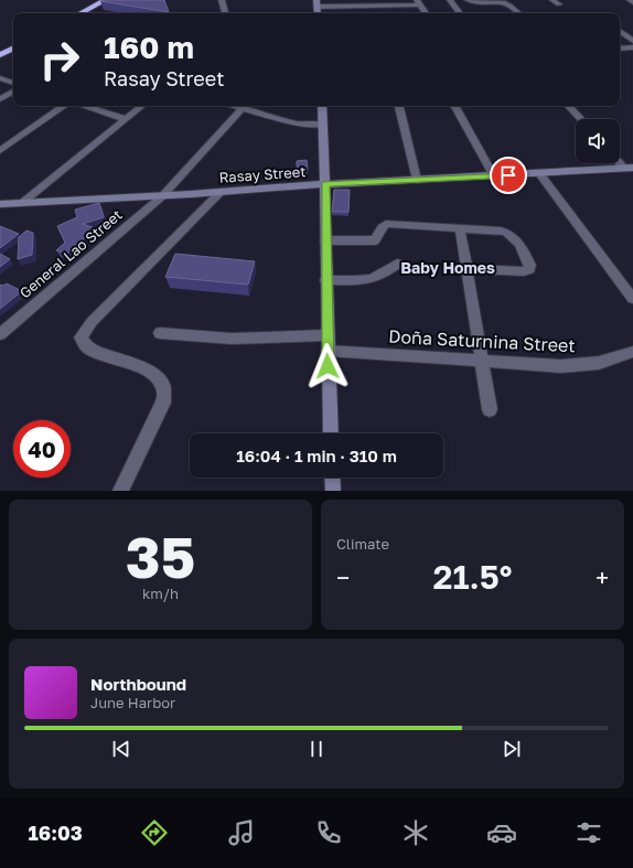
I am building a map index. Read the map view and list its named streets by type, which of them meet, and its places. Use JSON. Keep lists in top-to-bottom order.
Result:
{
  "streets": {
    "street": ["Rasay Street", "General Lao Street", "Doña Saturnina Street"]
  },
  "crossings": [
    ["Rasay Street", "General Lao Street"]
  ],
  "districts": ["Baby Homes"],
  "page": {
    "turn": ["160 m", "Rasay Street"],
    "limit": "40",
    "trip": "16:04 · 1 min · 310 m",
    "tile": [
      ["35", "km/h"],
      "Climate"
    ],
    "heat": ["−", "21.5°", "+"],
    "song": ["Northbound", "June Harbor"],
    "tabs": "16:03"
  }
}
